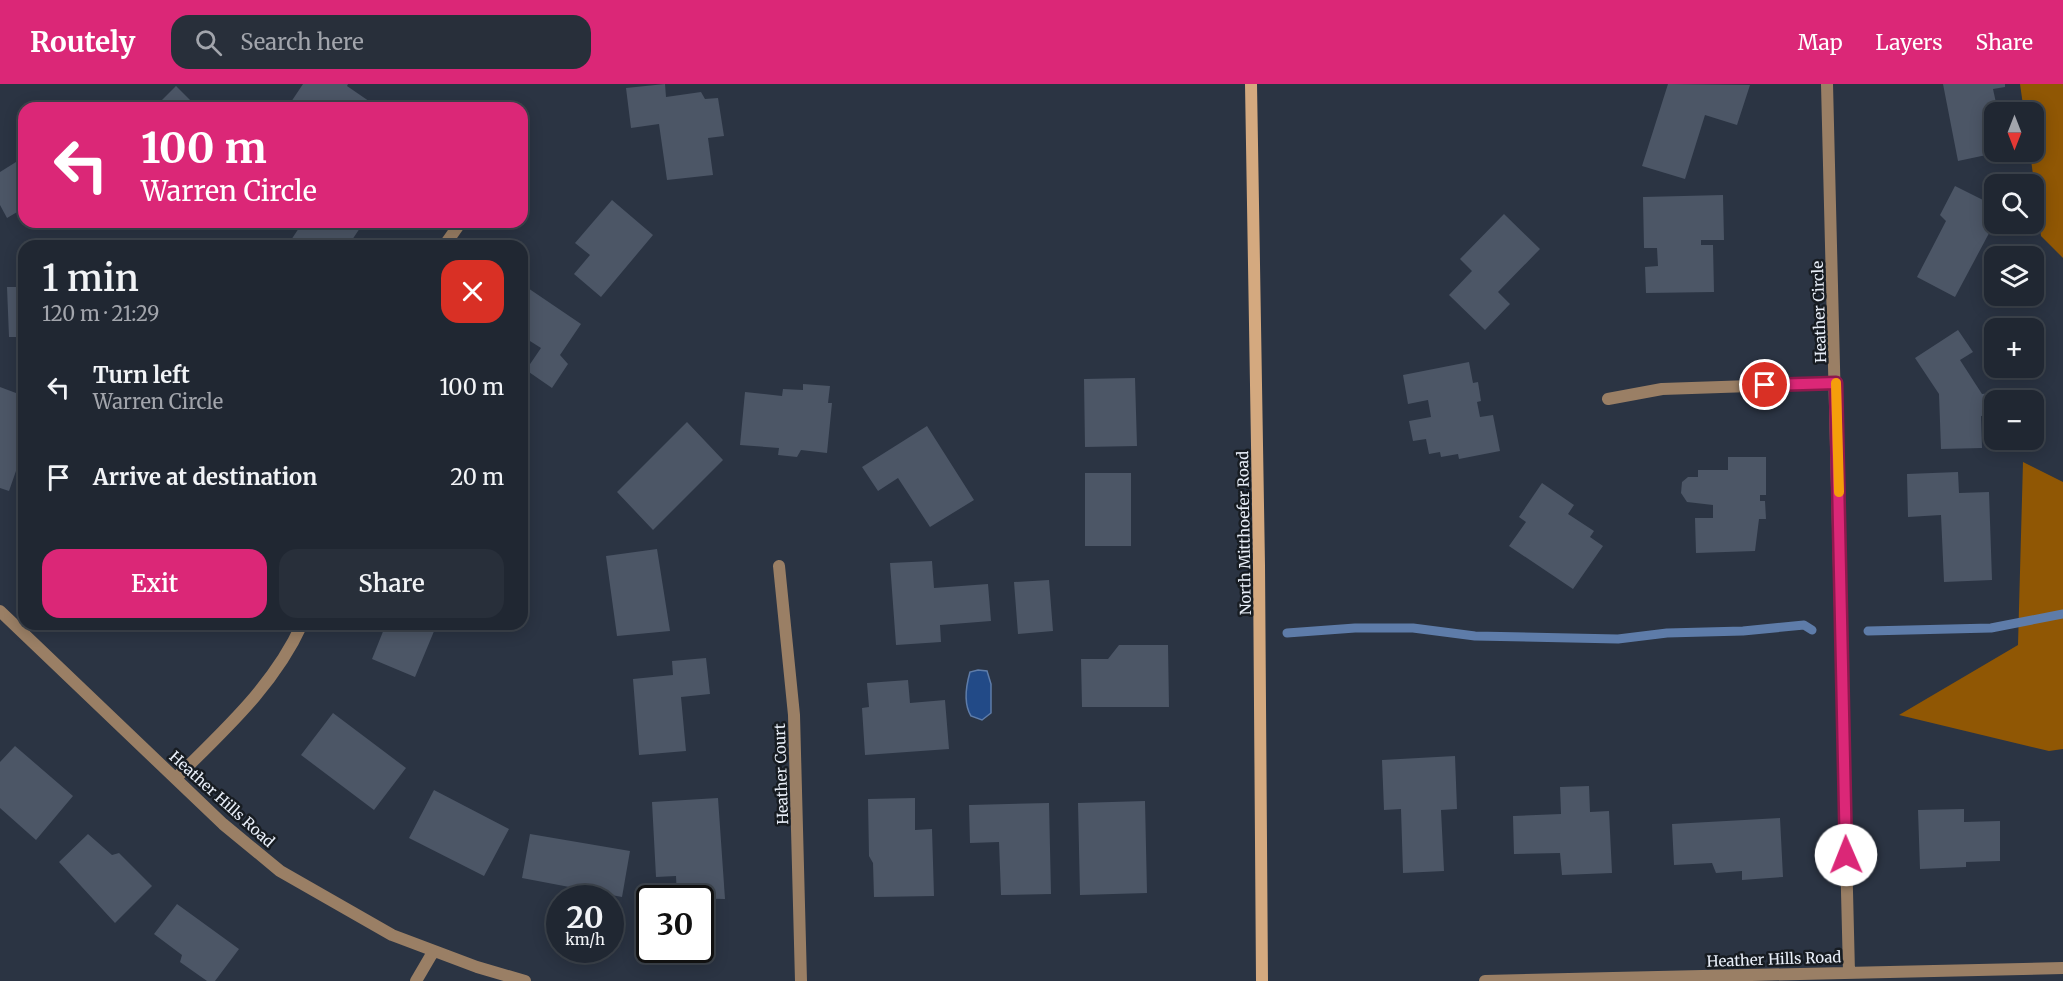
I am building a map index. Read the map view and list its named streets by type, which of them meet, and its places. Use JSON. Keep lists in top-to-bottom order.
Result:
{
  "streets": {
    "main road": ["North Mitthoefer Road"],
    "street": ["Heather Circle", "Heather Court", "Heather Hills Road"]
  },
  "crossings": [
    ["Heather Circle", "Heather Hills Road"]
  ],
  "north": "bottom",
  "page": {
    "header": "Routely",
    "search": "Search here",
    "nav": ["Map", "Layers", "Share"],
    "map_buttons": ["+", "−"],
    "turn": ["100 m", "Warren Circle"],
    "heading": ["1 min", "120 m · 21:29"],
    "list": [
      {
        "name": "Turn left",
        "note": "Warren Circle",
        "value": "100 m"
      },
      {
        "name": "Arrive at destination",
        "value": "20 m"
      }
    ],
    "buttons": ["Exit", "Share"],
    "speed": "20 km/h",
    "limit": "30"
  }
}
